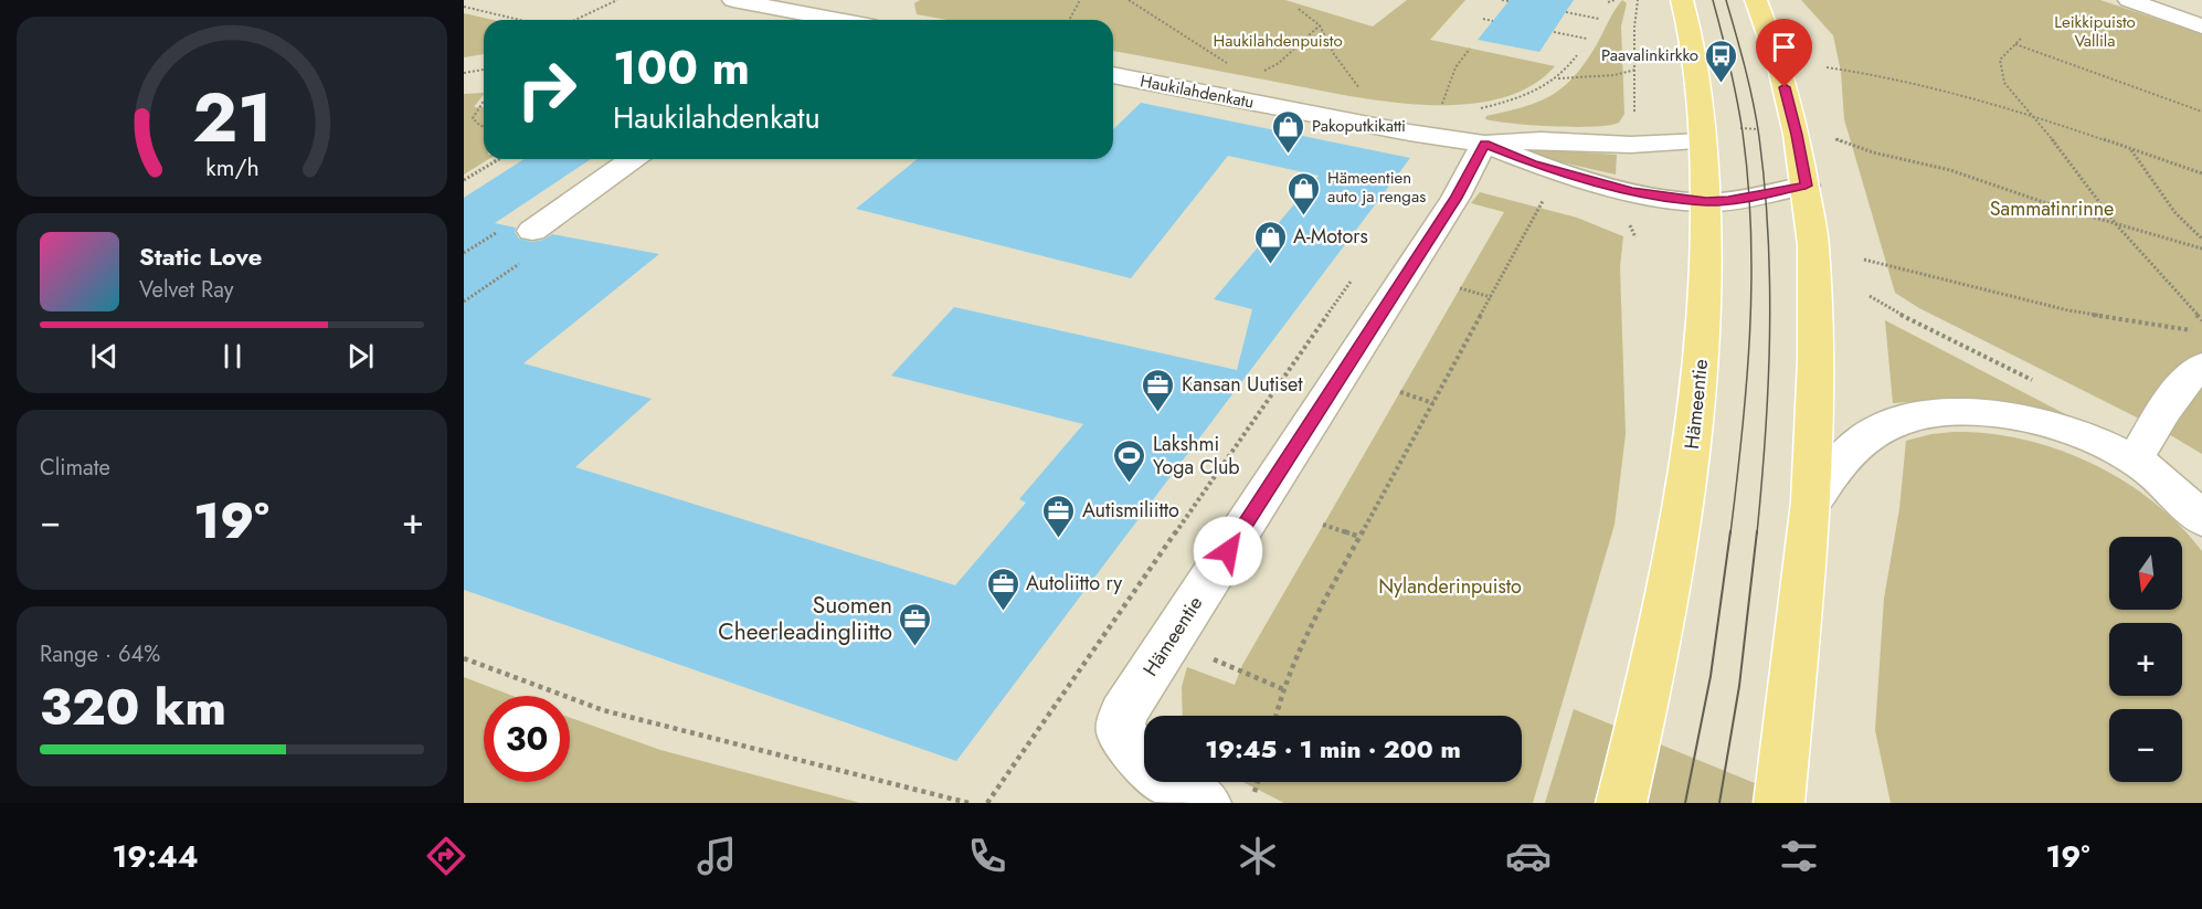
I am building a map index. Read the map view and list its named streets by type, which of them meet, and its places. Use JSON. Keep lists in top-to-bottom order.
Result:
{
  "streets": {
    "main road": ["Hämeentie"],
    "street": ["Haukilahdenkatu"]
  },
  "crossings": [
    ["Haukilahdenkatu", "Hämeentie"]
  ],
  "parks": [
    "Leikkipuisto Vallila",
    "Haukilahdenpuisto",
    "Sammatinrinne",
    "Nylanderinpuisto"
  ],
  "places": {
    "bus stop": ["Paavalinkirkko"],
    "shop": ["Pakoputkikatti", "Hämeentien auto ja rengas", "A-Motors"],
    "office": [
      "Kansan Uutiset",
      "Autismiliitto",
      "Autoliitto ry",
      "Suomen Cheerleadingliitto"
    ],
    "sports": ["Lakshmi Yoga Club"]
  },
  "north": "bottom",
  "page": {
    "turn": ["100 m", "Haukilahdenkatu"],
    "song": ["Static Love", "Velvet Ray"],
    "tile": [
      "Climate",
      ["Range · 64%", "320 km"]
    ],
    "heat": ["−", "19°", "+"],
    "map_buttons": ["+", "−"],
    "limit": "30",
    "trip": "19:45 · 1 min · 200 m",
    "tabs": ["19:44", "19°"],
    "gauge": ["21", "km/h"]
  }
}
